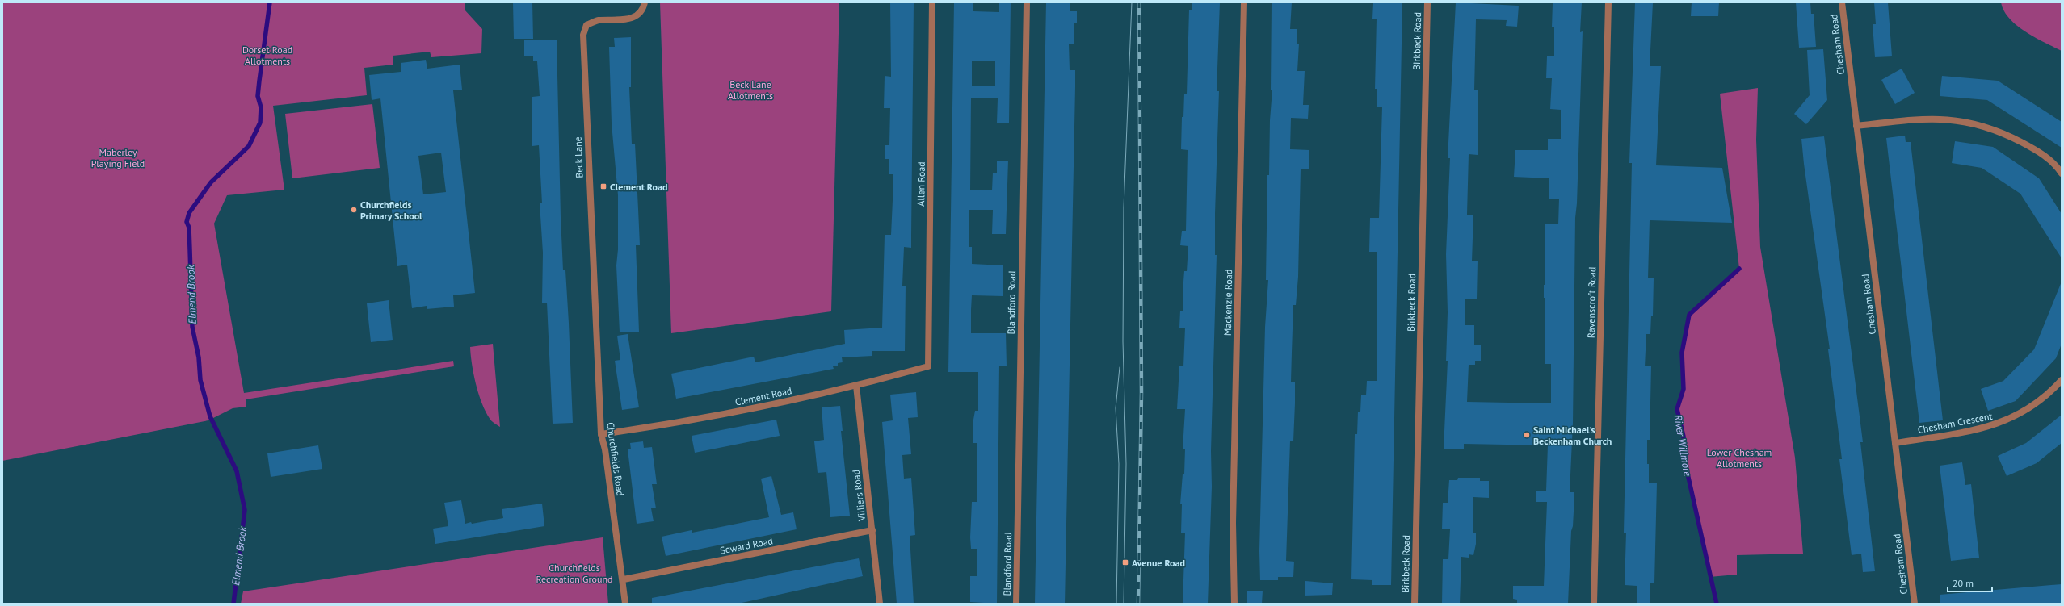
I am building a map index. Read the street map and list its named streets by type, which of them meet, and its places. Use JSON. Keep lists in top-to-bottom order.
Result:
{
  "streets": {
    "street": [
      "Birkbeck Road",
      "Chesham Road",
      "Beck Lane",
      "Allen Road",
      "Blandford Road",
      "Mackenzie Road",
      "Ravenscroft Road",
      "Clement Road",
      "Chesham Crescent",
      "Churchfields Road",
      "Villiers Road",
      "Seward Road"
    ]
  },
  "crossings": [
    ["Chesham Road", "Chesham Crescent"],
    ["Beck Lane", "Churchfields Road"],
    ["Allen Road", "Clement Road"],
    ["Clement Road", "Churchfields Road"],
    ["Clement Road", "Villiers Road"],
    ["Churchfields Road", "Seward Road"],
    ["Villiers Road", "Seward Road"]
  ],
  "water": ["Elmend Brook", "River Willmore"],
  "parks": [
    "Dorset Road Allotments",
    "Beck Lane Allotments",
    "Maberley Playing Field",
    "Lower Chesham Allotments",
    "Churchfields Recreation Ground"
  ],
  "places": {
    "transit": ["Clement Road", "Avenue Road"],
    "other": ["Churchfields Primary School", "Saint Michael's Beckenham Church"]
  },
  "scale_bar": "20 m"
}
